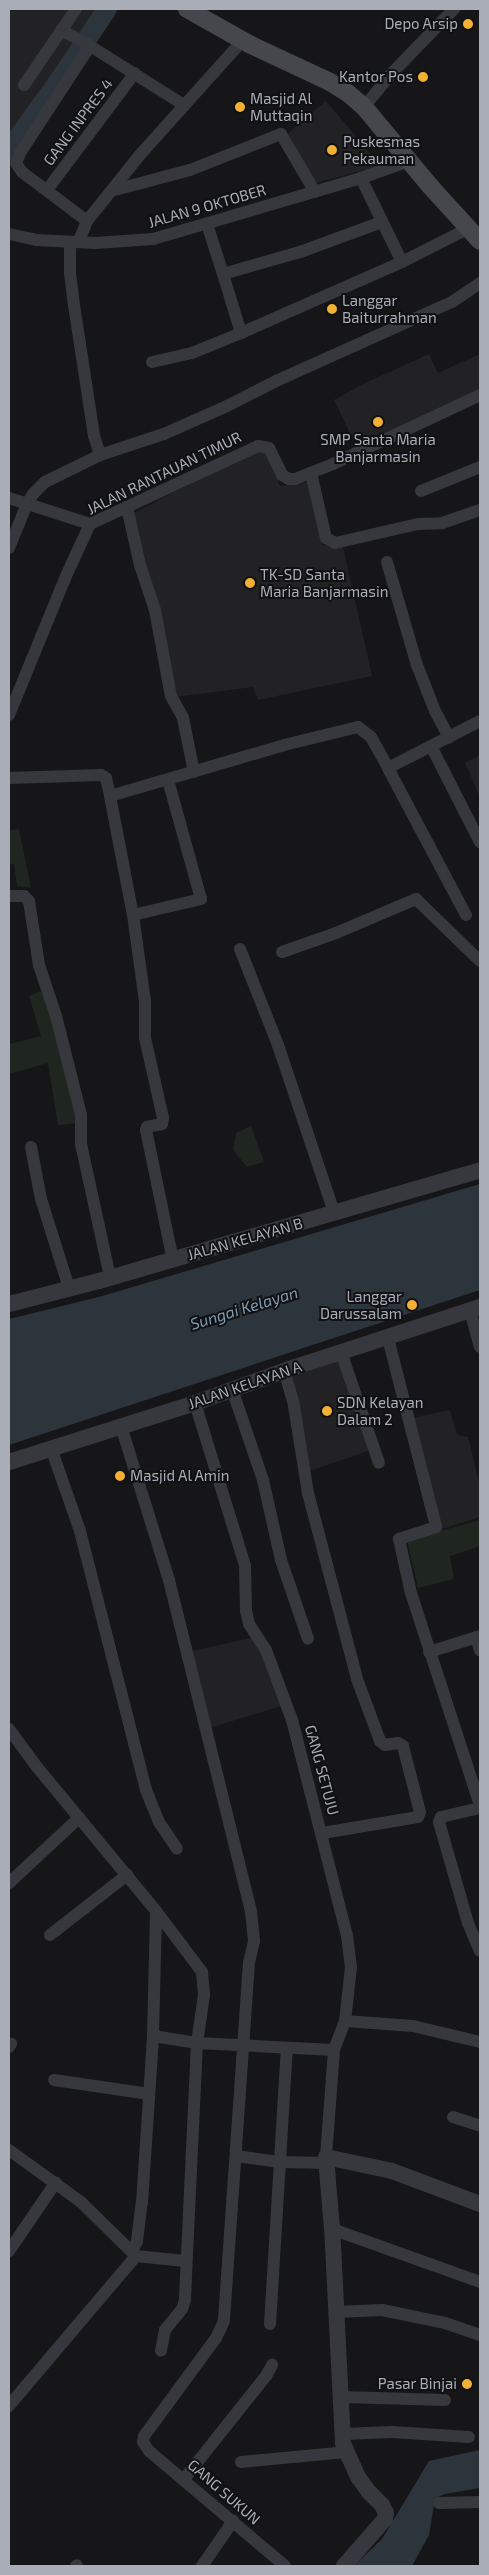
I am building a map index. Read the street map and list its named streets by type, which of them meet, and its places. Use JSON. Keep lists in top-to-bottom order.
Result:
{
  "streets": {
    "street": [
      "GANG INPRES 4",
      "JALAN 9 OKTOBER",
      "JALAN RANTAUAN TIMUR",
      "JALAN KELAYAN B",
      "JALAN KELAYAN A",
      "GANG SETUJU",
      "GANG SUKUN"
    ]
  },
  "crossings": [
    ["JALAN KELAYAN A", "GANG SETUJU"]
  ],
  "water": ["Sungai Kelayan"],
  "places": [
    "Depo Arsip",
    "Kantor Pos",
    "Masjid Al Muttaqin",
    "Puskesmas Pekauman",
    "Langgar Baiturrahman",
    "SMP Santa Maria Banjarmasin",
    "TK-SD Santa Maria Banjarmasin",
    "Langgar Darussalam",
    "SDN Kelayan Dalam 2",
    "Masjid Al Amin",
    "Pasar Binjai"
  ]
}
